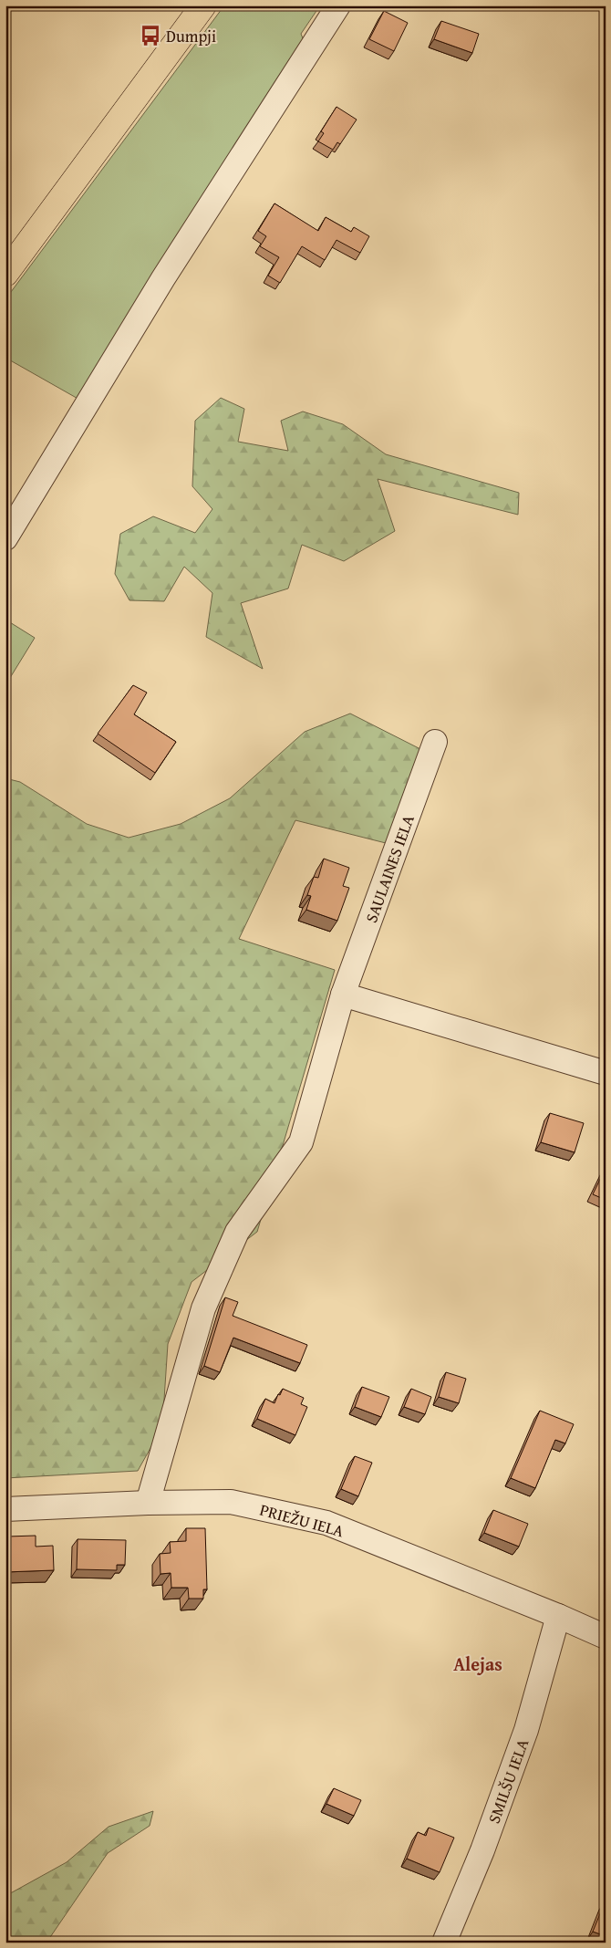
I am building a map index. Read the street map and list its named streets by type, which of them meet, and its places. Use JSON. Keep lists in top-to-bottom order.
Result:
{
  "streets": {
    "street": ["SAULAINES IELA", "PRIEŽU IELA", "SMILŠU IELA"]
  },
  "crossings": [
    ["SAULAINES IELA", "PRIEŽU IELA"],
    ["PRIEŽU IELA", "SMILŠU IELA"]
  ],
  "districts": ["Alejas"],
  "places": {
    "bus stop": ["Dumpji"]
  }
}
